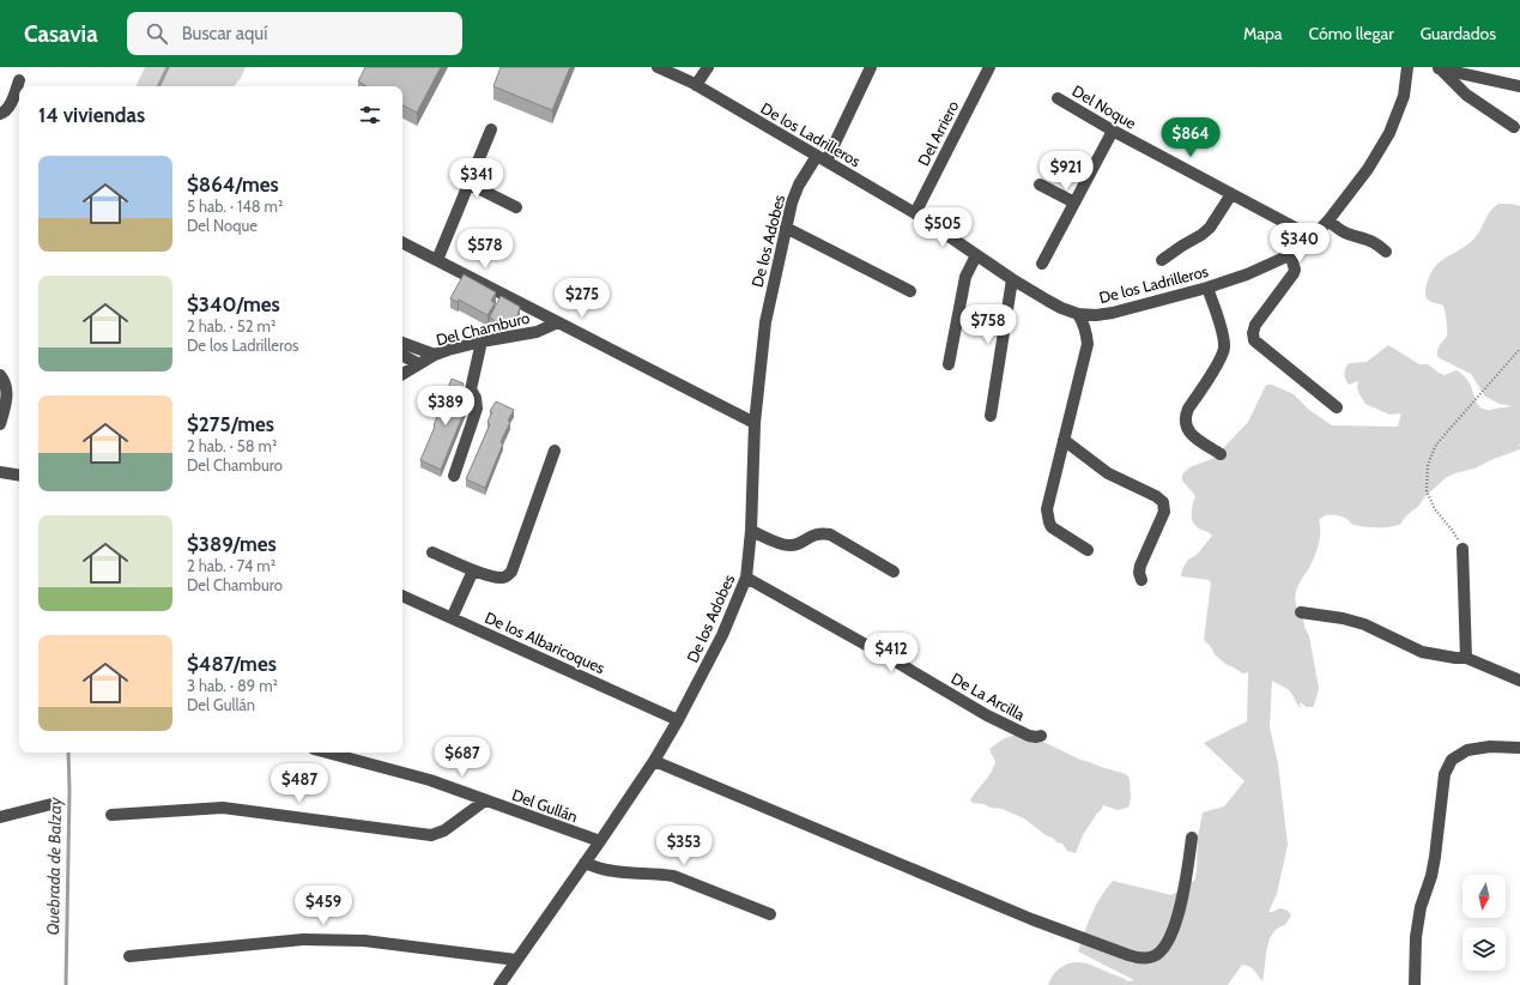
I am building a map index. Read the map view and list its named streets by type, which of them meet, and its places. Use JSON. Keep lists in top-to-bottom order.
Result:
{
  "streets": {
    "street": [
      "Del Noque",
      "Del Arriero",
      "De los Ladrilleros",
      "De los Adobes",
      "Del Chamburo",
      "De los Albaricoques",
      "De La Arcilla",
      "Del Gullán"
    ]
  },
  "crossings": [
    ["Del Noque", "De los Ladrilleros"],
    ["Del Arriero", "De los Ladrilleros"],
    ["De los Ladrilleros", "De los Adobes"],
    ["De los Adobes", "De los Albaricoques"],
    ["De los Adobes", "De La Arcilla"],
    ["De los Adobes", "Del Gullán"]
  ],
  "water": ["Quebrada de Balzay"],
  "north": "bottom",
  "page": {
    "header": "Casavia",
    "search": "Buscar aquí",
    "nav": ["Mapa", "Cómo llegar", "Guardados"],
    "heading": "14 viviendas",
    "price": [
      "$864",
      "$921",
      "$341",
      "$505",
      "$340",
      "$578",
      "$275",
      "$758",
      "$389",
      "$412",
      "$687",
      "$487",
      "$353",
      "$459"
    ],
    "list": [
      {
        "name": "$864/mes",
        "note": "5 hab. · 148 m² · Del Noque"
      },
      {
        "name": "$340/mes",
        "note": "2 hab. · 52 m² · De los Ladrilleros"
      },
      {
        "name": "$275/mes",
        "note": "2 hab. · 58 m² · Del Chamburo"
      },
      {
        "name": "$389/mes",
        "note": "2 hab. · 74 m² · Del Chamburo"
      },
      {
        "name": "$487/mes",
        "note": "3 hab. · 89 m² · Del Gullán"
      }
    ]
  }
}
